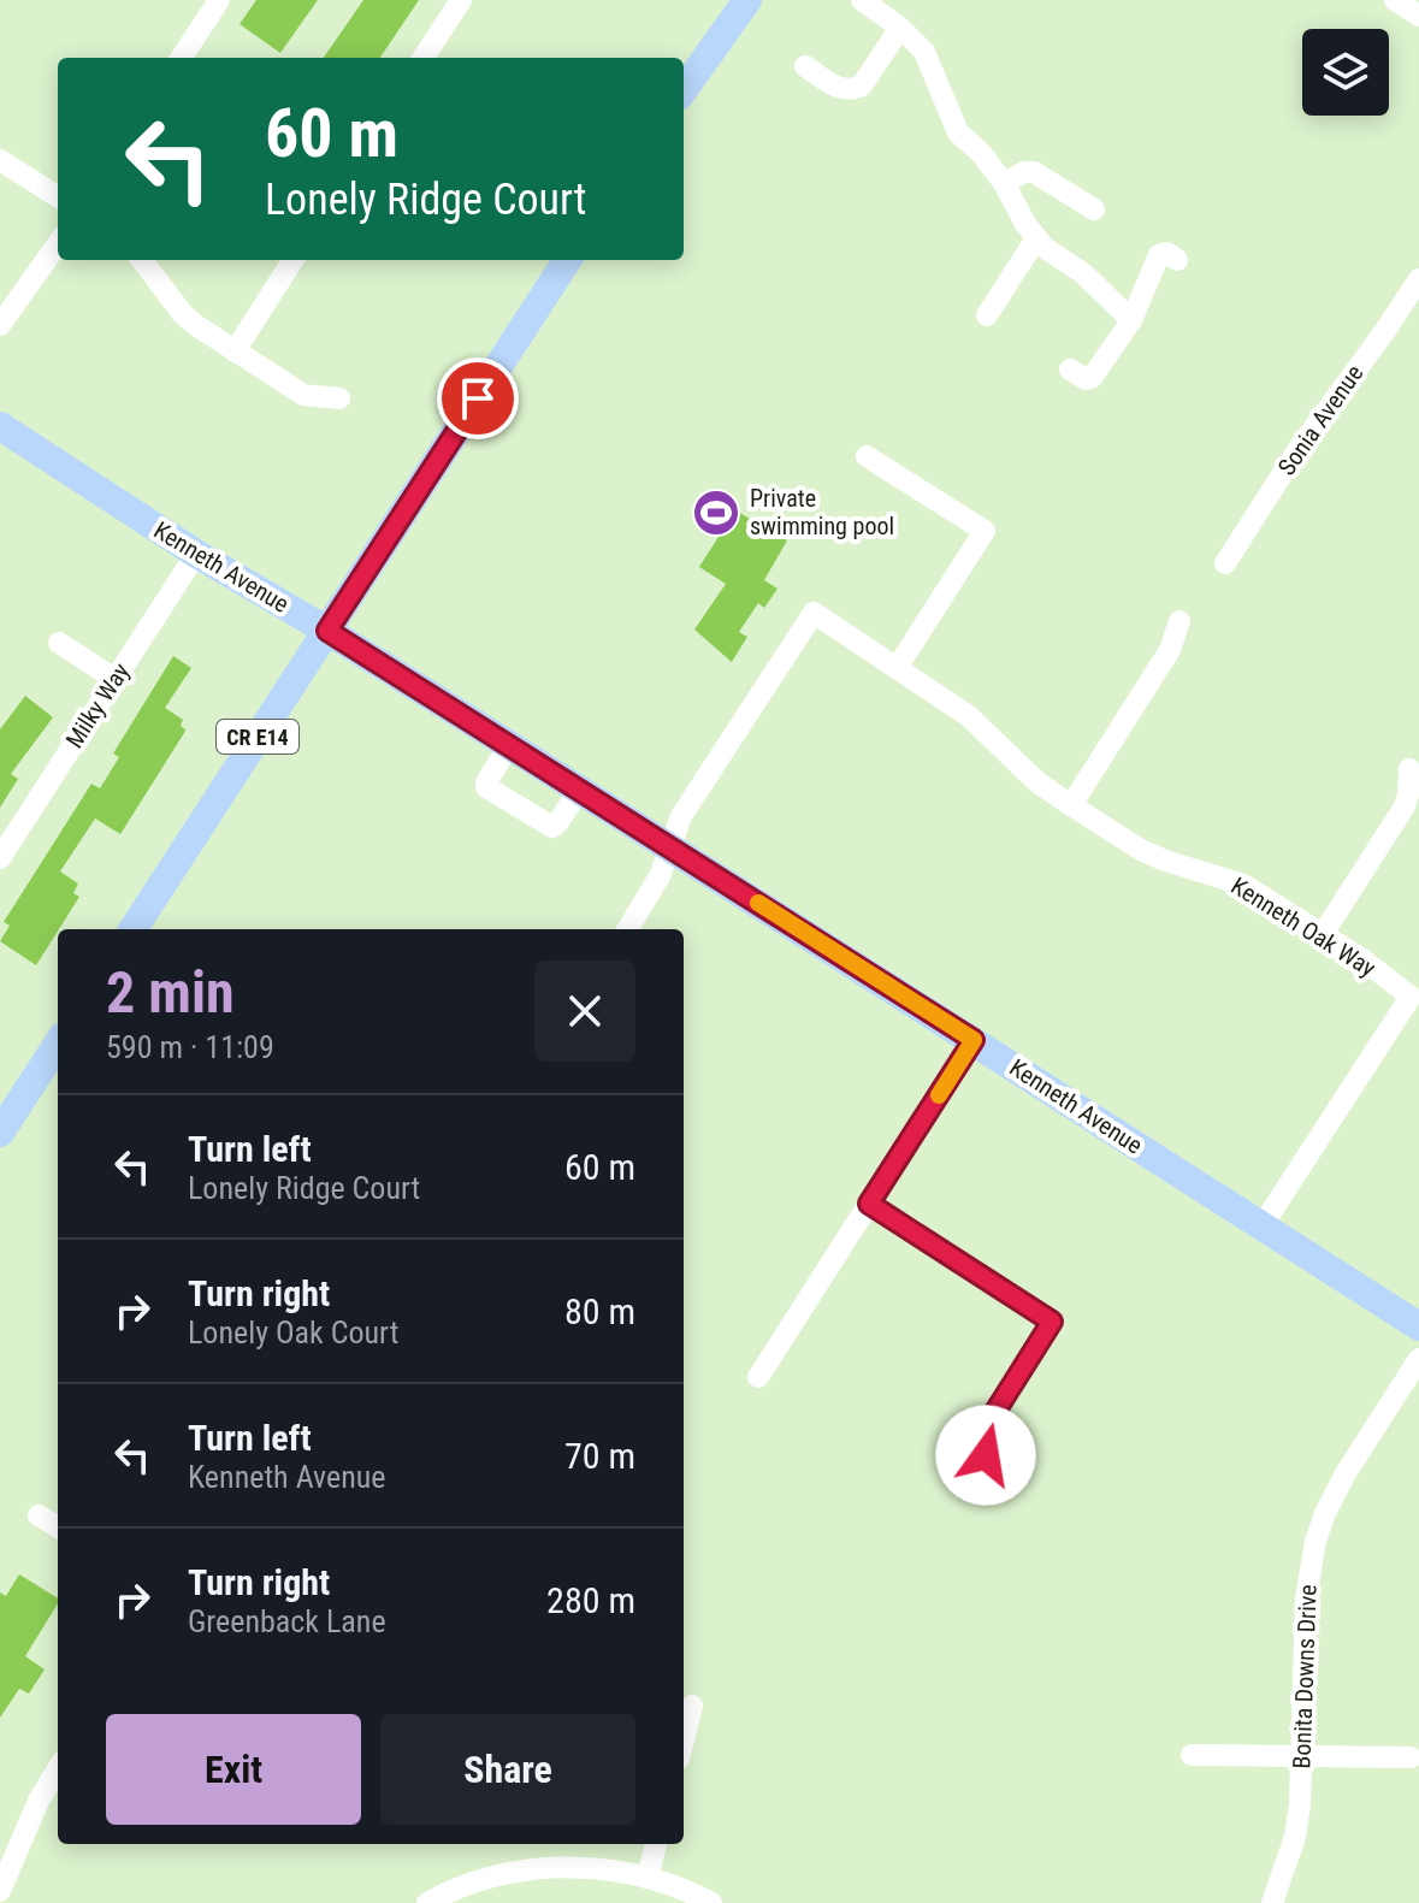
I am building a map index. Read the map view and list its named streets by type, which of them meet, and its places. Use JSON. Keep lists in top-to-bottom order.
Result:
{
  "streets": {
    "main road": ["Kenneth Avenue", "CR E14"],
    "street": [
      "Sonia Avenue",
      "Milky Way",
      "Kenneth Oak Way",
      "Bonita Downs Drive"
    ]
  },
  "crossings": [
    ["Kenneth Avenue", "Milky Way"],
    ["Kenneth Avenue", "CR E14"],
    ["Kenneth Avenue", "Kenneth Oak Way"]
  ],
  "places": {
    "sports": ["Private swimming pool"]
  },
  "page": {
    "turn": ["60 m", "Lonely Ridge Court"],
    "heading": ["2 min", "590 m · 11:09"],
    "list": [
      {
        "name": "Turn left",
        "note": "Lonely Ridge Court",
        "value": "60 m"
      },
      {
        "name": "Turn right",
        "note": "Lonely Oak Court",
        "value": "80 m"
      },
      {
        "name": "Turn left",
        "note": "Kenneth Avenue",
        "value": "70 m"
      },
      {
        "name": "Turn right",
        "note": "Greenback Lane",
        "value": "280 m"
      }
    ],
    "buttons": ["Exit", "Share"]
  }
}
